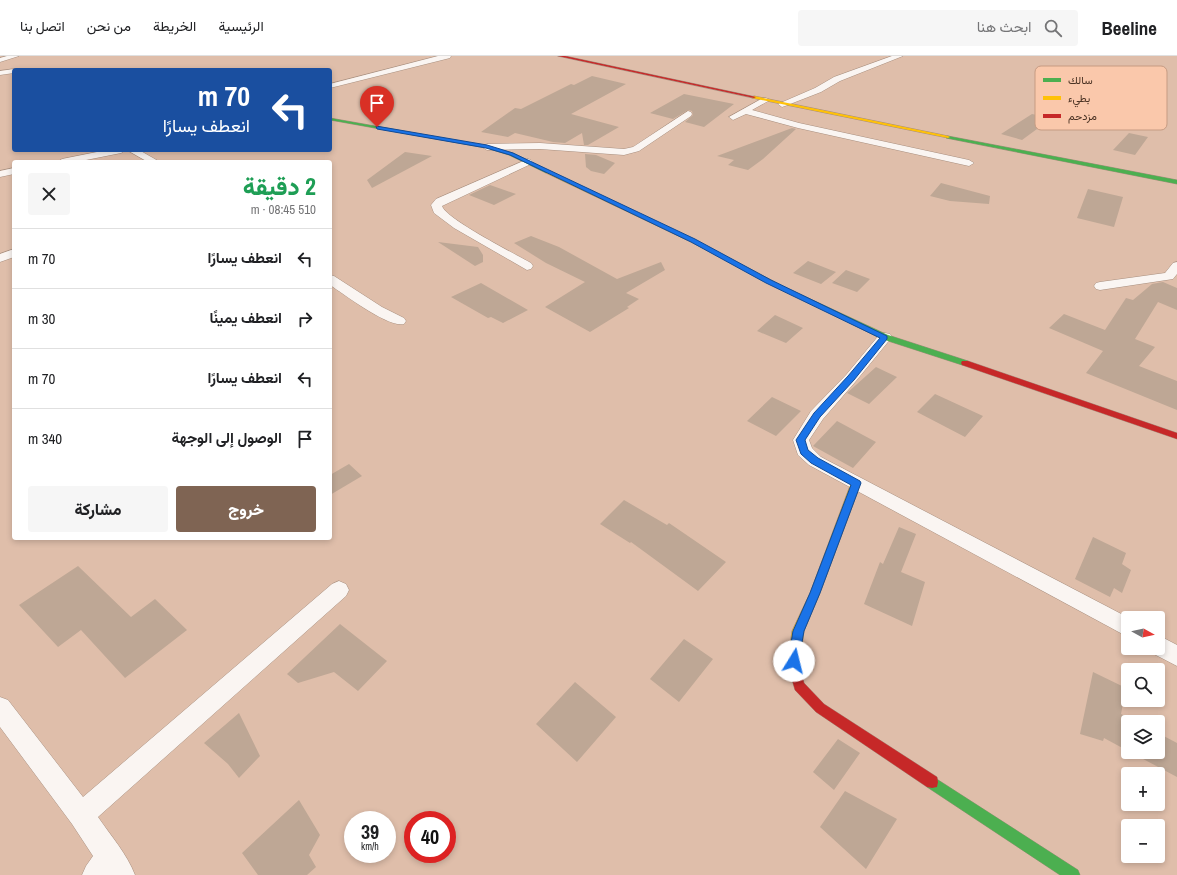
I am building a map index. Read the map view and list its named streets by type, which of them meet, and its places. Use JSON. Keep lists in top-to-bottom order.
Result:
{
  "legend": ["سالك", "بطيء", "مزدحم"],
  "north": "right",
  "page": {
    "header": "Beeline",
    "search": "ابحث هنا",
    "nav": [
      "الرئيسية",
      "الخريطة",
      "من نحن",
      "اتصل بنا"
    ],
    "turn": ["70 m", "انعطف يسارًا"],
    "heading": ["2 دقيقة", "510 m · 08:45"],
    "list": [
      {
        "name": "انعطف يسارًا",
        "value": "70 m"
      },
      {
        "name": "انعطف يمينًا",
        "value": "30 m"
      },
      {
        "name": "انعطف يسارًا",
        "value": "70 m"
      },
      {
        "name": "الوصول إلى الوجهة",
        "value": "340 m"
      }
    ],
    "buttons": ["خروج", "مشاركة"],
    "map_buttons": ["+", "−"],
    "speed": "39 km/h",
    "limit": "40"
  }
}
